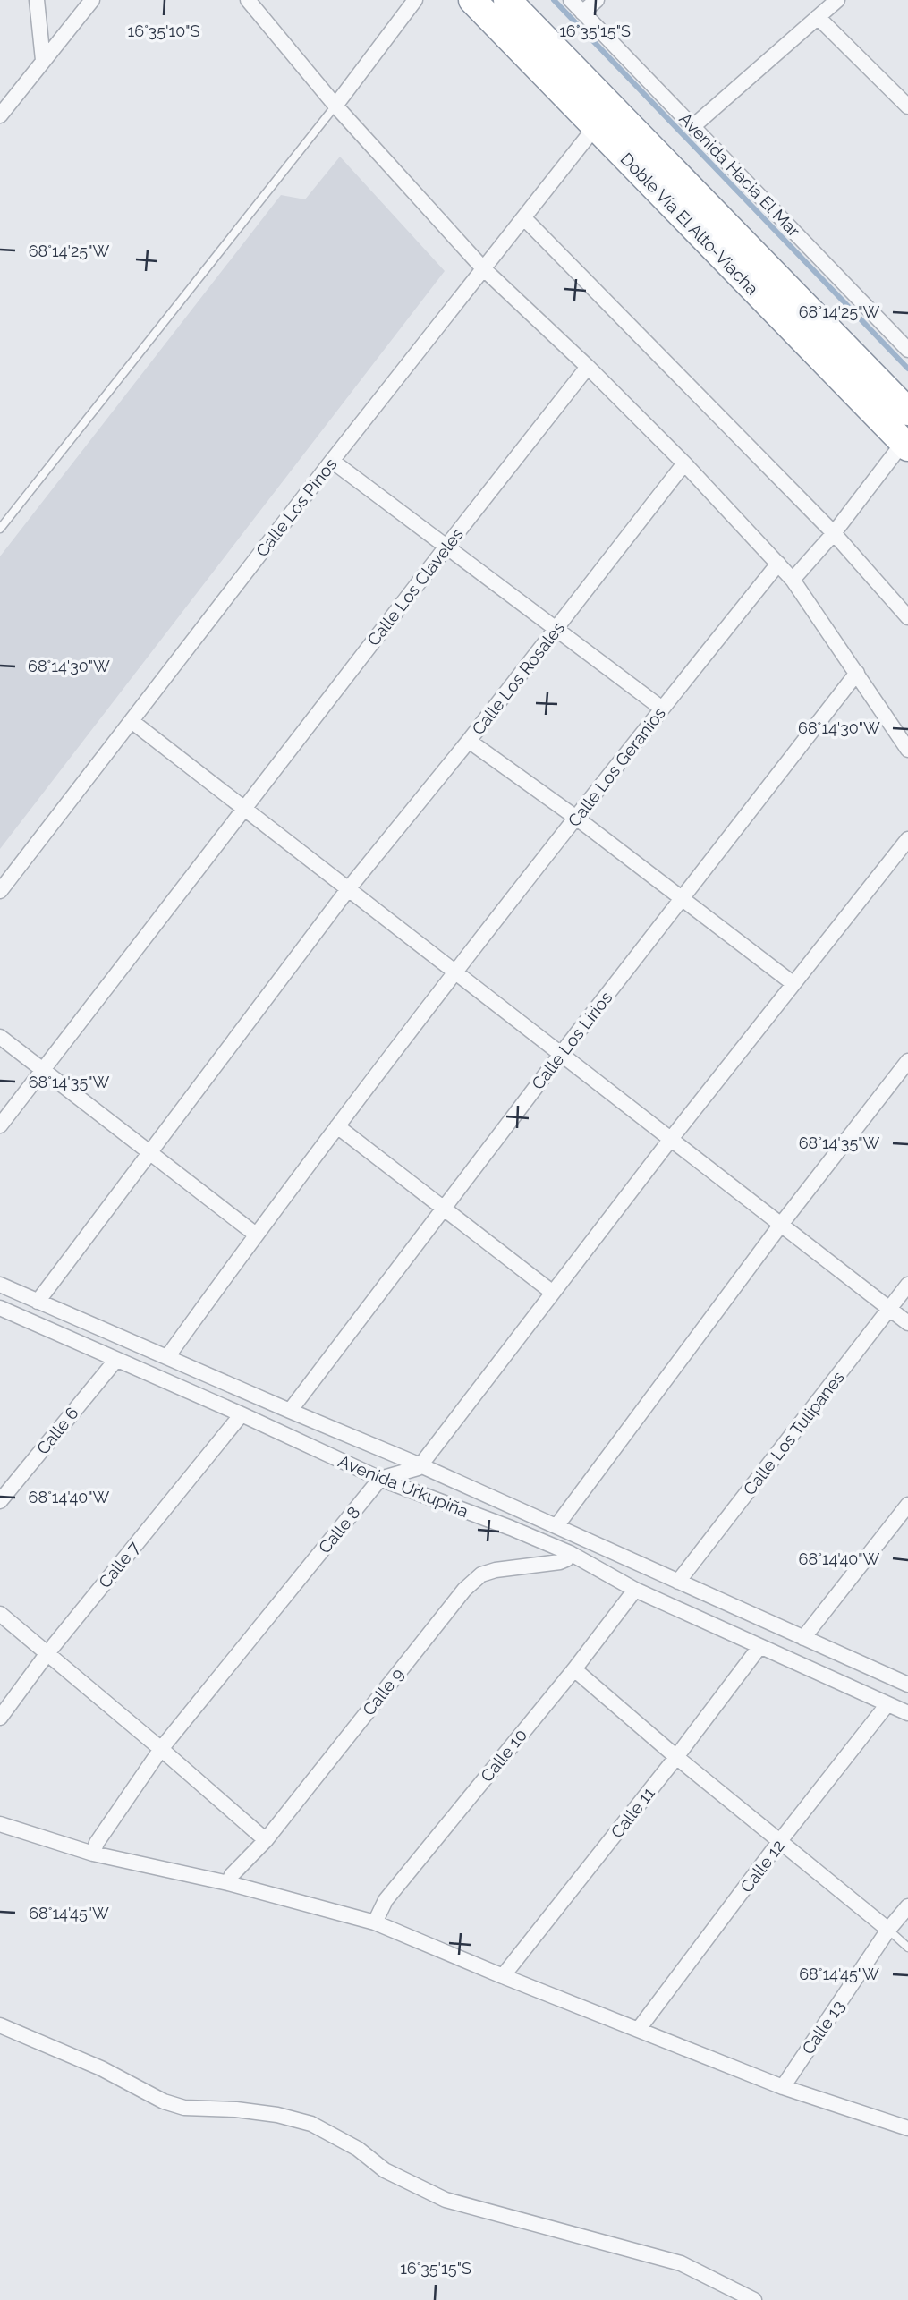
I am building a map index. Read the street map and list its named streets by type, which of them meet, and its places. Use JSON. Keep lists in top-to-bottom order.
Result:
{
  "streets": {
    "highway": ["Doble Vía El Alto-Viacha"],
    "street": [
      "Avenida Hacia El Mar",
      "Calle Los Pinos",
      "Calle Los Claveles",
      "Calle Los Rosales",
      "Calle Los Geranios",
      "Calle Los Lirios",
      "Calle 6",
      "Calle Los Tulipanes",
      "Avenida Urkupiña",
      "Calle 8",
      "Calle 7",
      "Calle 9",
      "Calle 10",
      "Calle 11",
      "Calle 12",
      "Calle 13"
    ]
  },
  "crossings": [
    ["Doble Vía El Alto-Viacha", "Calle Los Pinos"],
    ["Calle 6", "Avenida Urkupiña"],
    ["Avenida Urkupiña", "Calle 8"],
    ["Avenida Urkupiña", "Calle 7"],
    ["Avenida Urkupiña", "Calle 9"],
    ["Avenida Urkupiña", "Calle 10"],
    ["Avenida Urkupiña", "Calle 11"],
    ["Avenida Urkupiña", "Calle 12"]
  ],
  "coordinates": [
    "16°35'10\"S",
    "16°35'15\"S",
    "68°14'25\"W",
    "68°14'30\"W",
    "68°14'35\"W",
    "68°14'40\"W",
    "68°14'45\"W"
  ]
}
